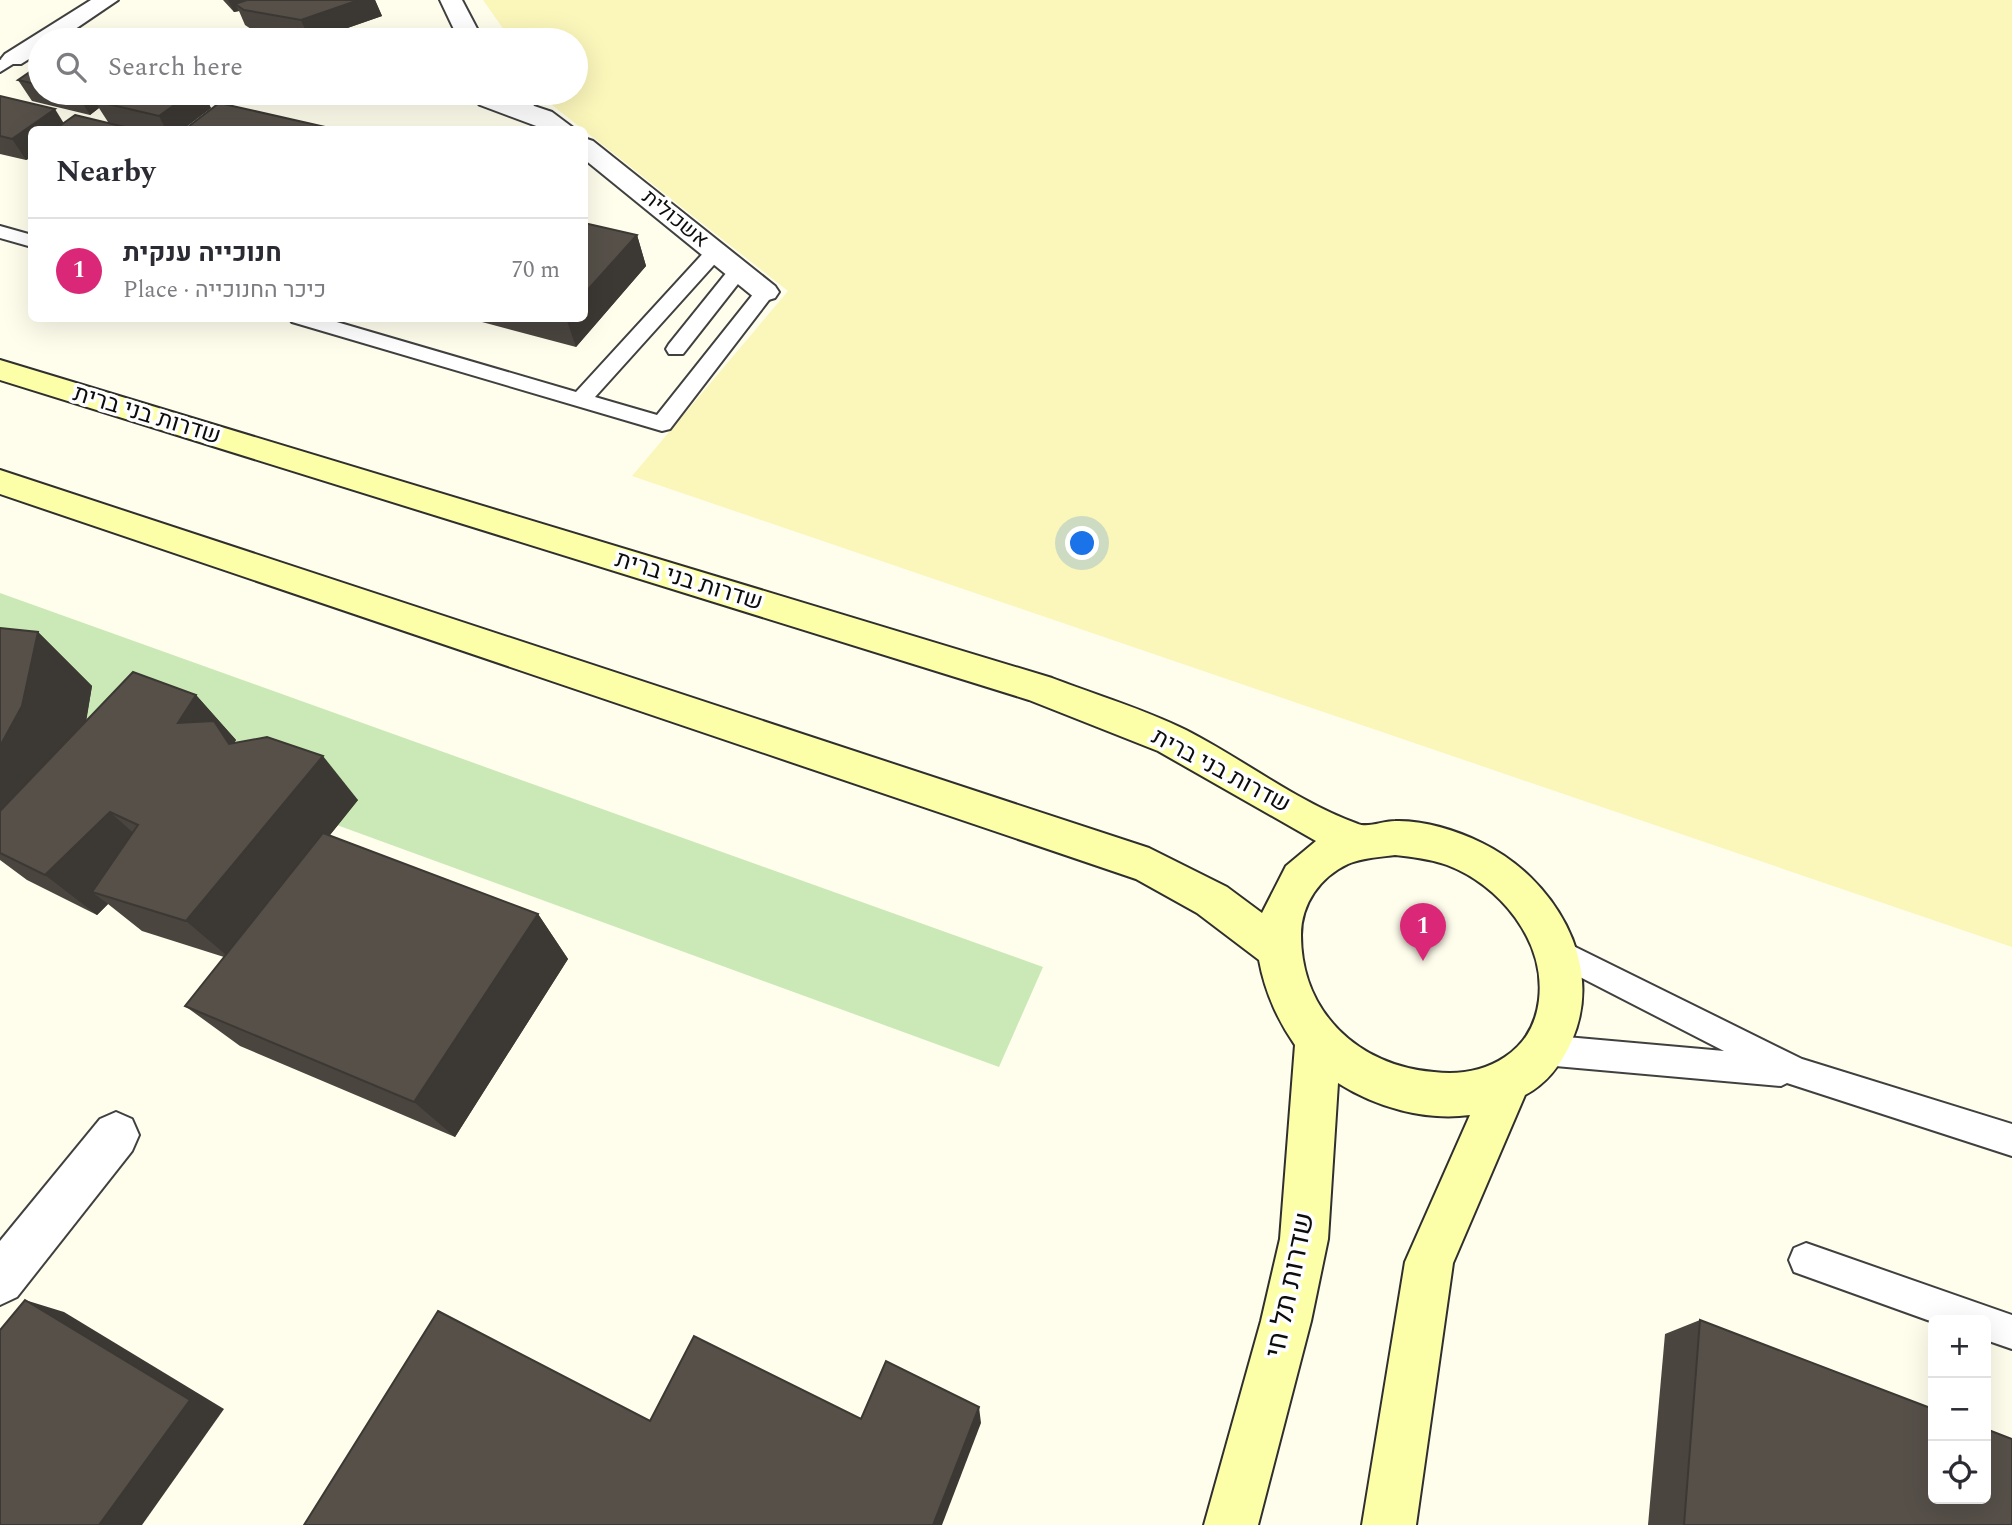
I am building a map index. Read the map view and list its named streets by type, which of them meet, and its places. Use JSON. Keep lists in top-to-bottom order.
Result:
{
  "streets": {
    "main road": ["שדרות בני ברית", "שדרות תל חי"],
    "street": ["אשכולית"]
  },
  "page": {
    "search": "Search here",
    "heading": "Nearby",
    "list": [
      {
        "mark": "1",
        "name": "חנוכייה ענקית",
        "note": "Place · כיכר החנוכייה",
        "value": "70 m"
      }
    ],
    "pins": "1",
    "map_buttons": ["+", "−"]
  }
}
